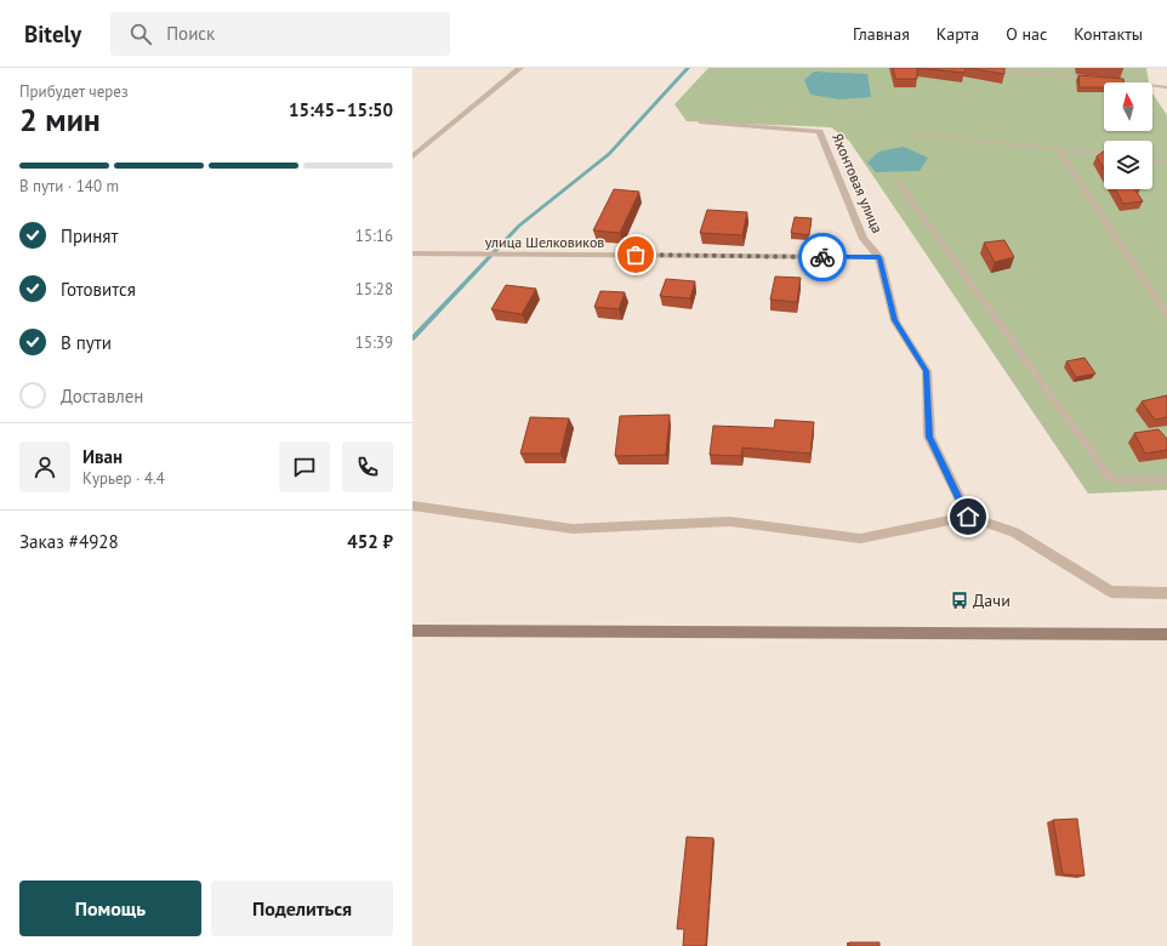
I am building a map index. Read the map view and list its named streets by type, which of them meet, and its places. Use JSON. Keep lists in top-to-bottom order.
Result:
{
  "streets": {
    "street": ["Яхонтовая улица"],
    "lane": ["улица Шелковиков"]
  },
  "crossings": [
    ["Яхонтовая улица", "улица Шелковиков"]
  ],
  "places": {
    "bus stop": ["Дачи"]
  },
  "north": "top",
  "page": {
    "header": "Bitely",
    "search": "Поиск",
    "nav": [
      "Главная",
      "Карта",
      "О нас",
      "Контакты"
    ],
    "heading": ["2 мин", "Прибудет через", "15:45–15:50"],
    "panel": [
      "Иван",
      "Курьер · 4.4",
      "Заказ #4928",
      "452 ₽"
    ],
    "bar": "В пути · 140 m",
    "list": [
      ["Принят", "15:16"],
      ["Готовится", "15:28"],
      ["В пути", "15:39"],
      "Доставлен"
    ],
    "buttons": ["Помощь", "Поделиться"]
  }
}
